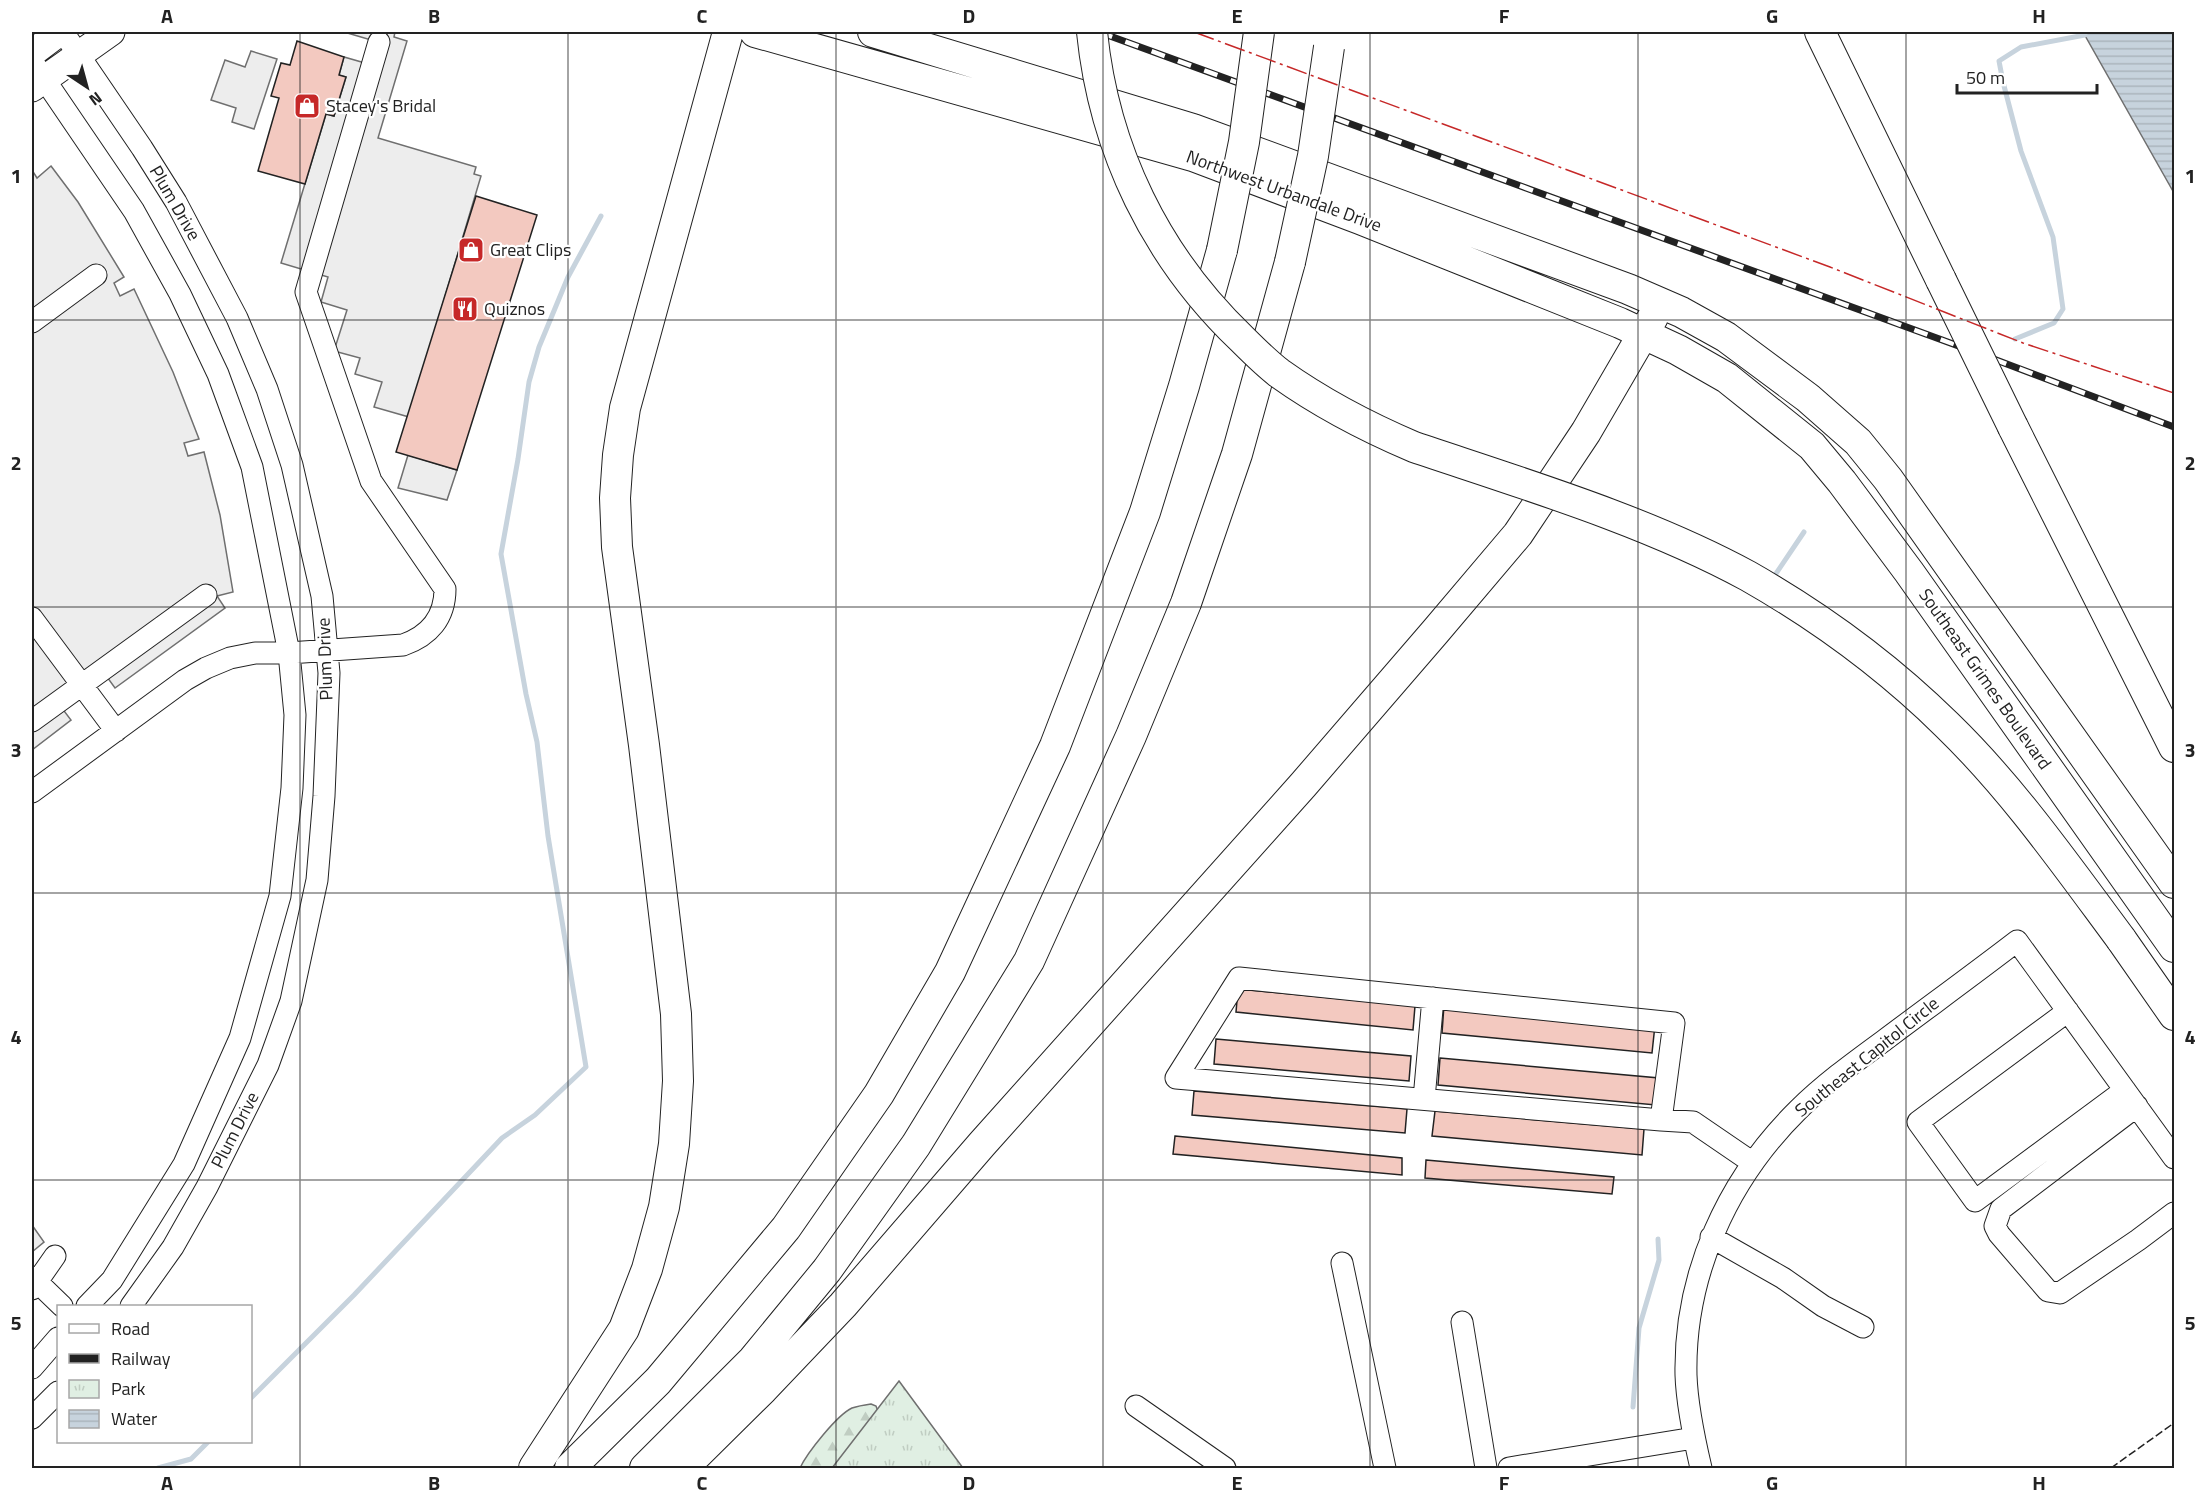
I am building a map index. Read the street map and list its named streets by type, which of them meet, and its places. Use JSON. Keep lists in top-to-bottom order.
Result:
{
  "streets": {
    "highway": ["Northwest Urbandale Drive", "Southeast Grimes Boulevard"],
    "street": ["Plum Drive", "Southeast Capitol Circle"]
  },
  "crossings": [
    ["Northwest Urbandale Drive", "Southeast Grimes Boulevard"]
  ],
  "places": {
    "shop": ["Stacey's Bridal", "Great Clips"],
    "restaurant": ["Quiznos"]
  },
  "legend": [
    "Road",
    "Railway",
    "Park",
    "Water"
  ],
  "scale_bar": "50 m",
  "north": "bottom right",
  "grid": {
    "columns": [
      "A",
      "B",
      "C",
      "D",
      "E",
      "F",
      "G",
      "H"
    ],
    "rows": [
      "1",
      "2",
      "3",
      "4",
      "5"
    ]
  }
}
